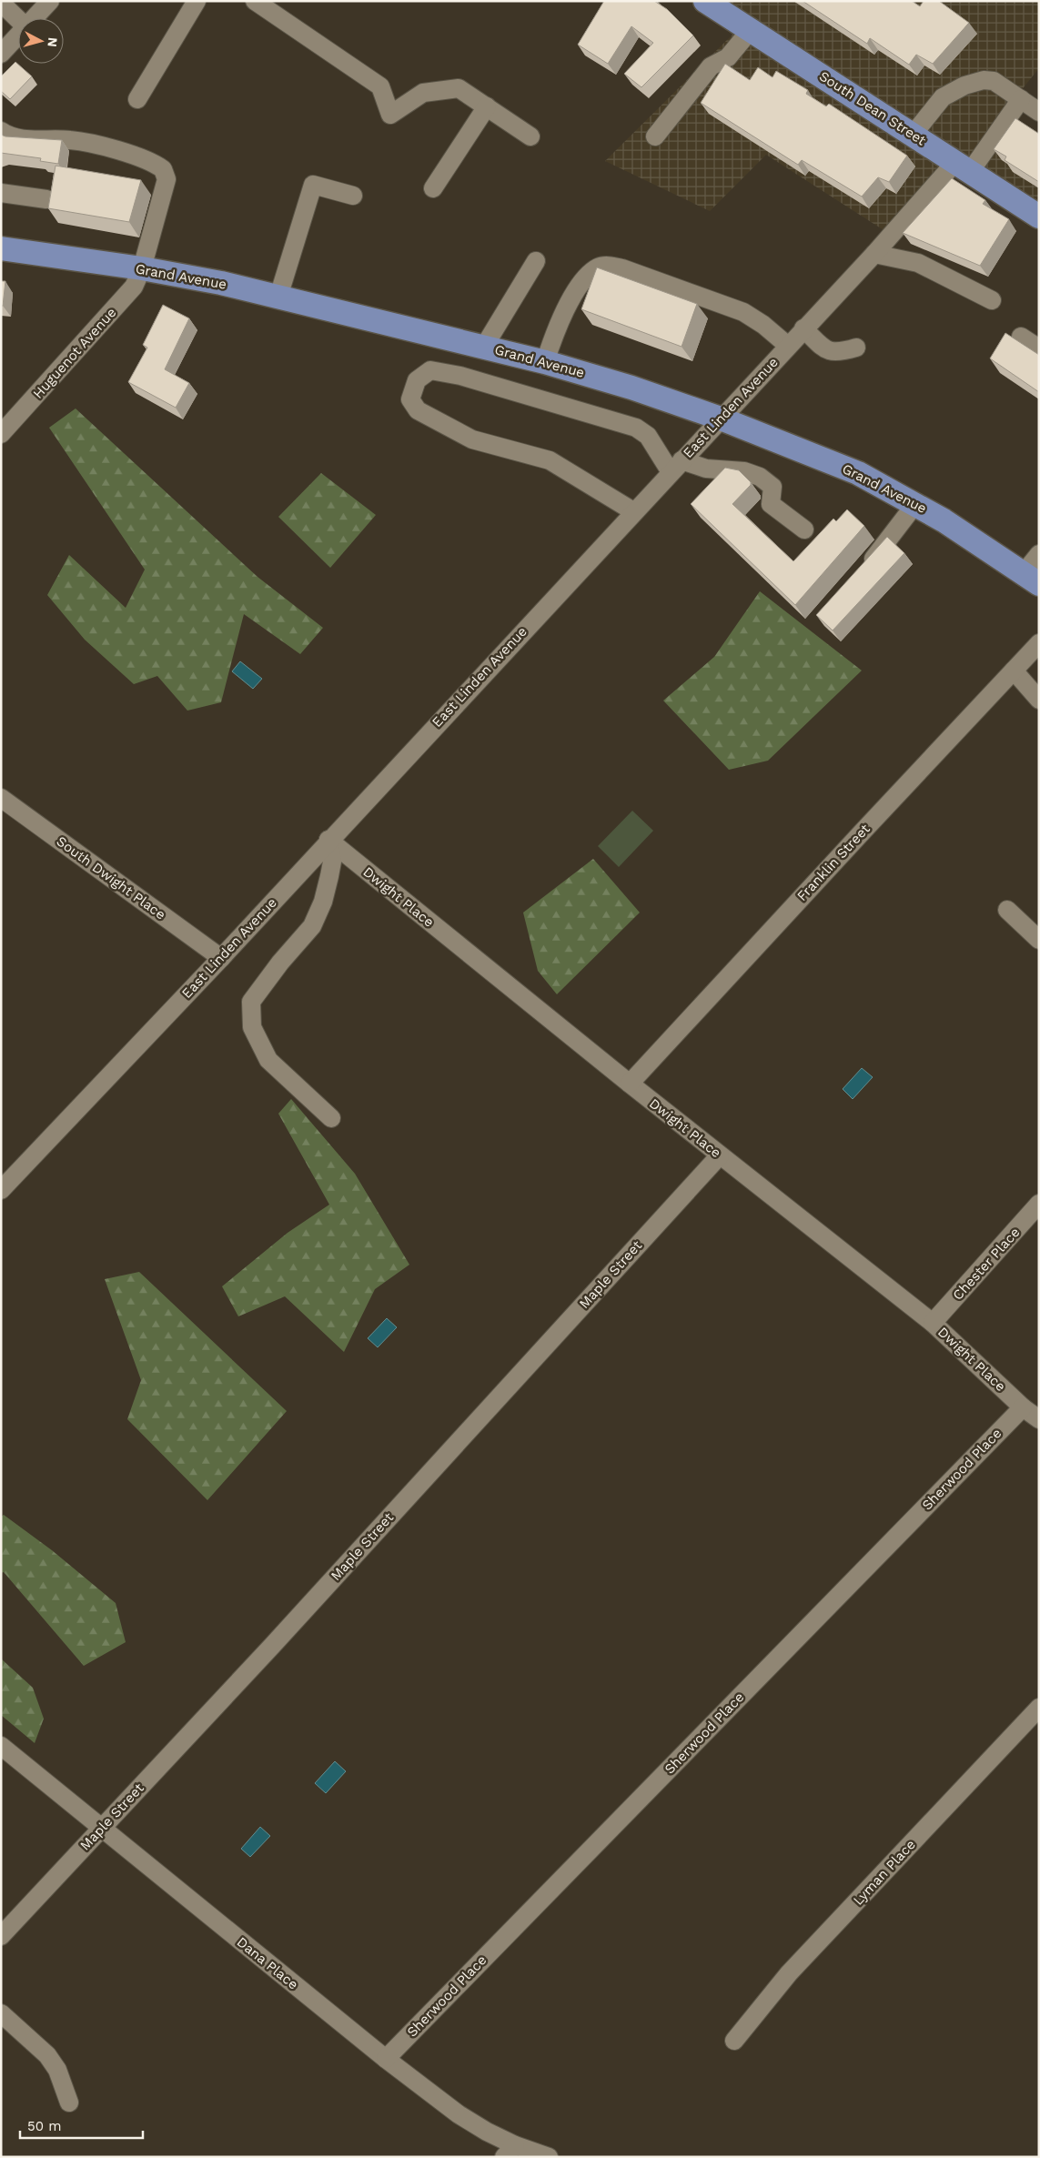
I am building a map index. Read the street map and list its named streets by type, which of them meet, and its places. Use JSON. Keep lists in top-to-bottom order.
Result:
{
  "streets": {
    "main road": ["South Dean Street", "Grand Avenue"],
    "street": [
      "Huguenot Avenue",
      "East Linden Avenue",
      "Franklin Street",
      "South Dwight Place",
      "Dwight Place",
      "Chester Place",
      "Maple Street",
      "Sherwood Place",
      "Lyman Place",
      "Dana Place"
    ]
  },
  "crossings": [
    ["South Dean Street", "East Linden Avenue"],
    ["Grand Avenue", "Huguenot Avenue"],
    ["Grand Avenue", "East Linden Avenue"],
    ["East Linden Avenue", "South Dwight Place"],
    ["East Linden Avenue", "Dwight Place"],
    ["Franklin Street", "Dwight Place"],
    ["Dwight Place", "Chester Place"],
    ["Dwight Place", "Maple Street"],
    ["Dwight Place", "Sherwood Place"],
    ["Maple Street", "Dana Place"],
    ["Sherwood Place", "Dana Place"]
  ],
  "scale_bar": "50 m",
  "north": "right"
}
